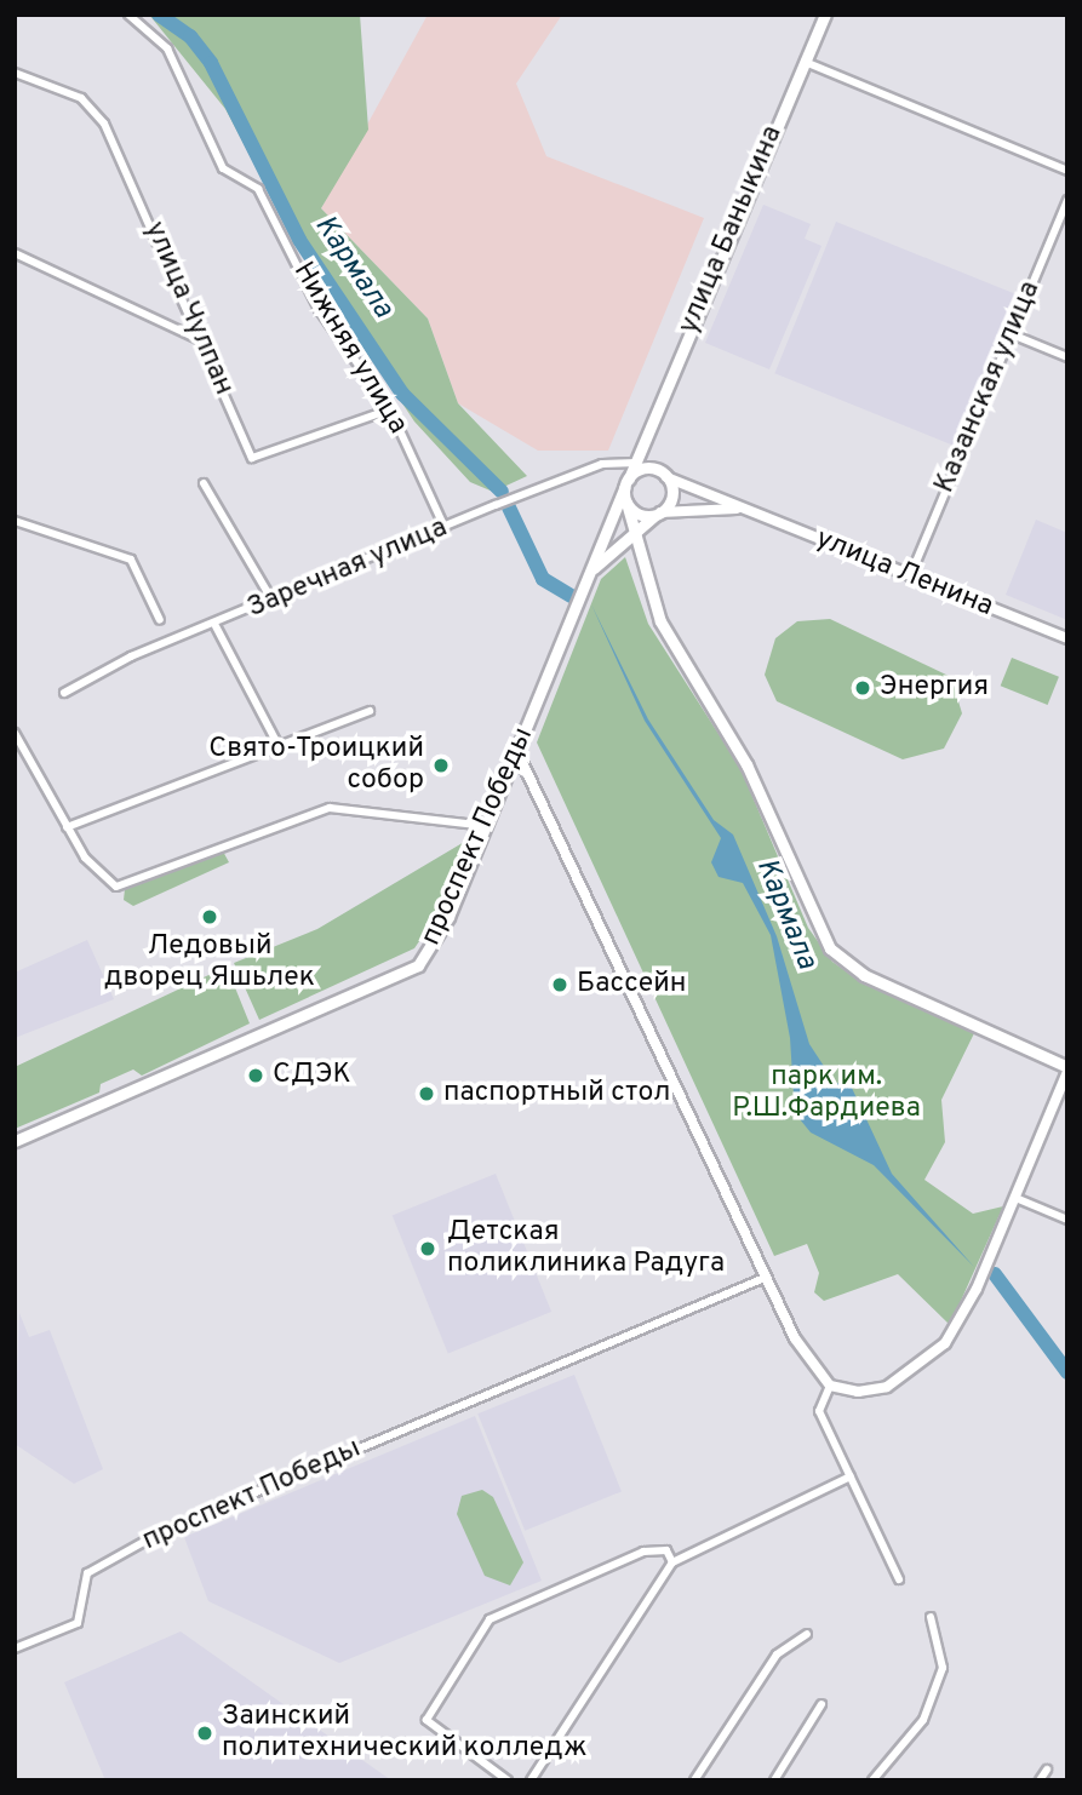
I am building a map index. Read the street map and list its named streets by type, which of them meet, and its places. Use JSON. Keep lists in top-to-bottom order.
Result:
{
  "streets": {
    "main road": ["улица Баныкина", "проспект Победы"],
    "street": [
      "улица Чулпан",
      "Нижняя улица",
      "Казанская улица",
      "Заречная улица",
      "улица Ленина"
    ]
  },
  "crossings": [
    ["улица Баныкина", "Заречная улица"],
    ["улица Баныкина", "проспект Победы"],
    ["улица Чулпан", "Нижняя улица"],
    ["Нижняя улица", "Заречная улица"],
    ["Казанская улица", "улица Ленина"],
    ["Заречная улица", "проспект Победы"],
    ["улица Ленина", "проспект Победы"]
  ],
  "water": ["Кармала"],
  "parks": ["парк им. Р.Ш.Фардиева"],
  "places": [
    "Энергия",
    "Свято-Троицкий собор",
    "Ледовый дворец Яшьлек",
    "Бассейн",
    "СДЭК",
    "паспортный стол",
    "Детская поликлиника Радуга",
    "Заинский политехнический колледж"
  ]
}
